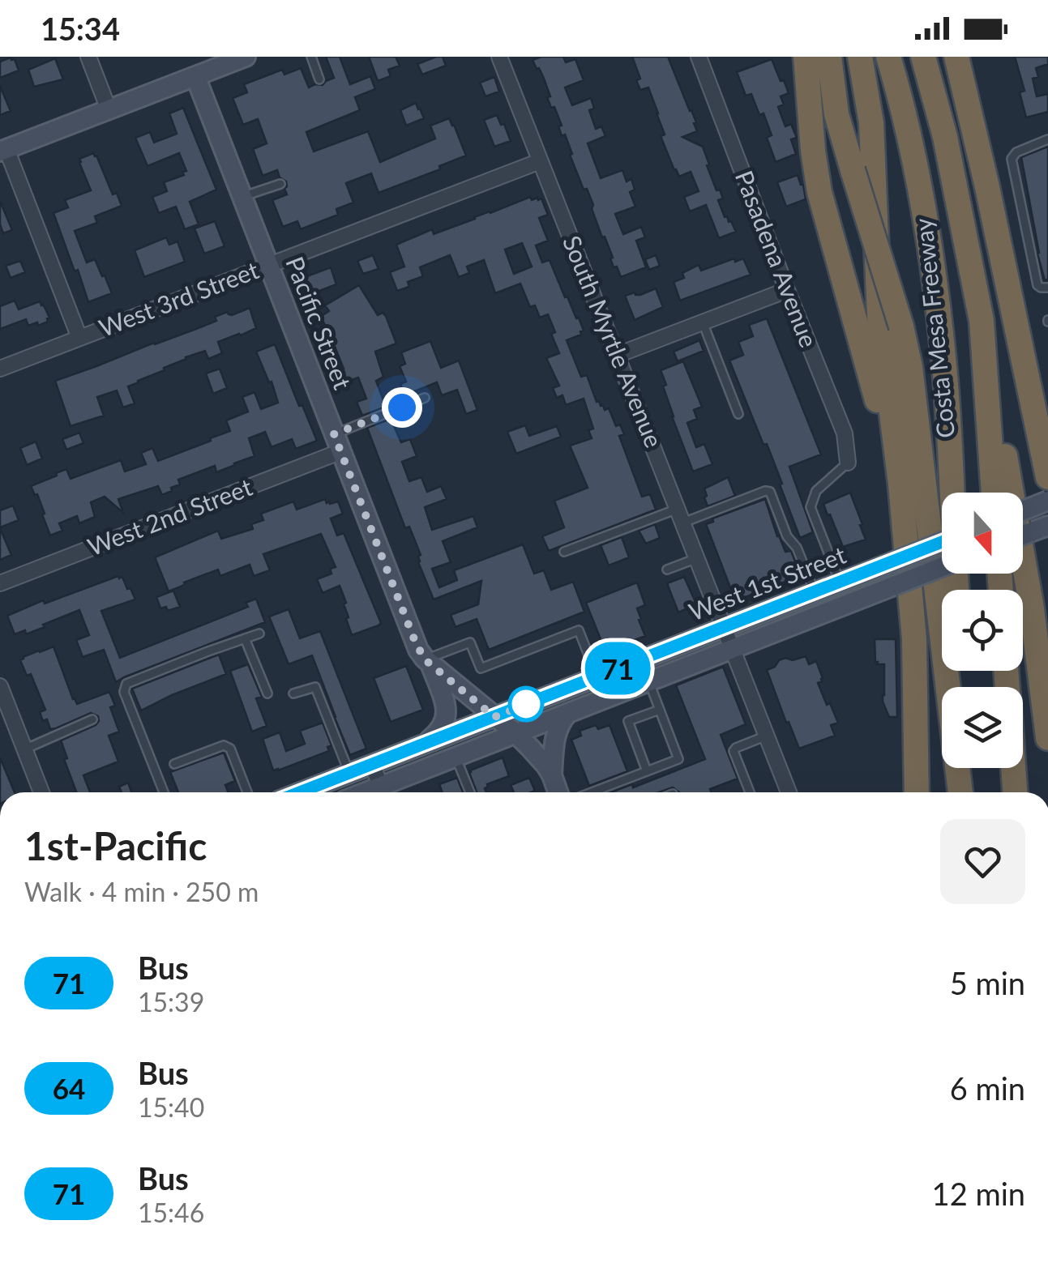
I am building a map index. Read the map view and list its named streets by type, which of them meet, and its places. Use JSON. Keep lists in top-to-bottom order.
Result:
{
  "streets": {
    "highway": ["Costa Mesa Freeway"],
    "main road": ["Pacific Street", "West 1st Street"],
    "street": [
      "Pasadena Avenue",
      "West 3rd Street",
      "South Myrtle Avenue",
      "West 2nd Street"
    ]
  },
  "crossings": [
    ["West 3rd Street", "Pacific Street"],
    ["West 3rd Street", "South Myrtle Avenue"],
    ["Pacific Street", "West 2nd Street"],
    ["Pacific Street", "West 1st Street"],
    ["South Myrtle Avenue", "West 1st Street"]
  ],
  "lines": ["bus line 71"],
  "north": "bottom",
  "page": {
    "status": "15:34",
    "on_map": "71",
    "heading": ["1st-Pacific", "Walk · 4 min · 250 m"],
    "list": [
      {
        "mark": "71",
        "name": "Bus",
        "note": "15:39",
        "value": "5 min"
      },
      {
        "mark": "64",
        "name": "Bus",
        "note": "15:40",
        "value": "6 min"
      },
      {
        "mark": "71",
        "name": "Bus",
        "note": "15:46",
        "value": "12 min"
      }
    ]
  }
}
